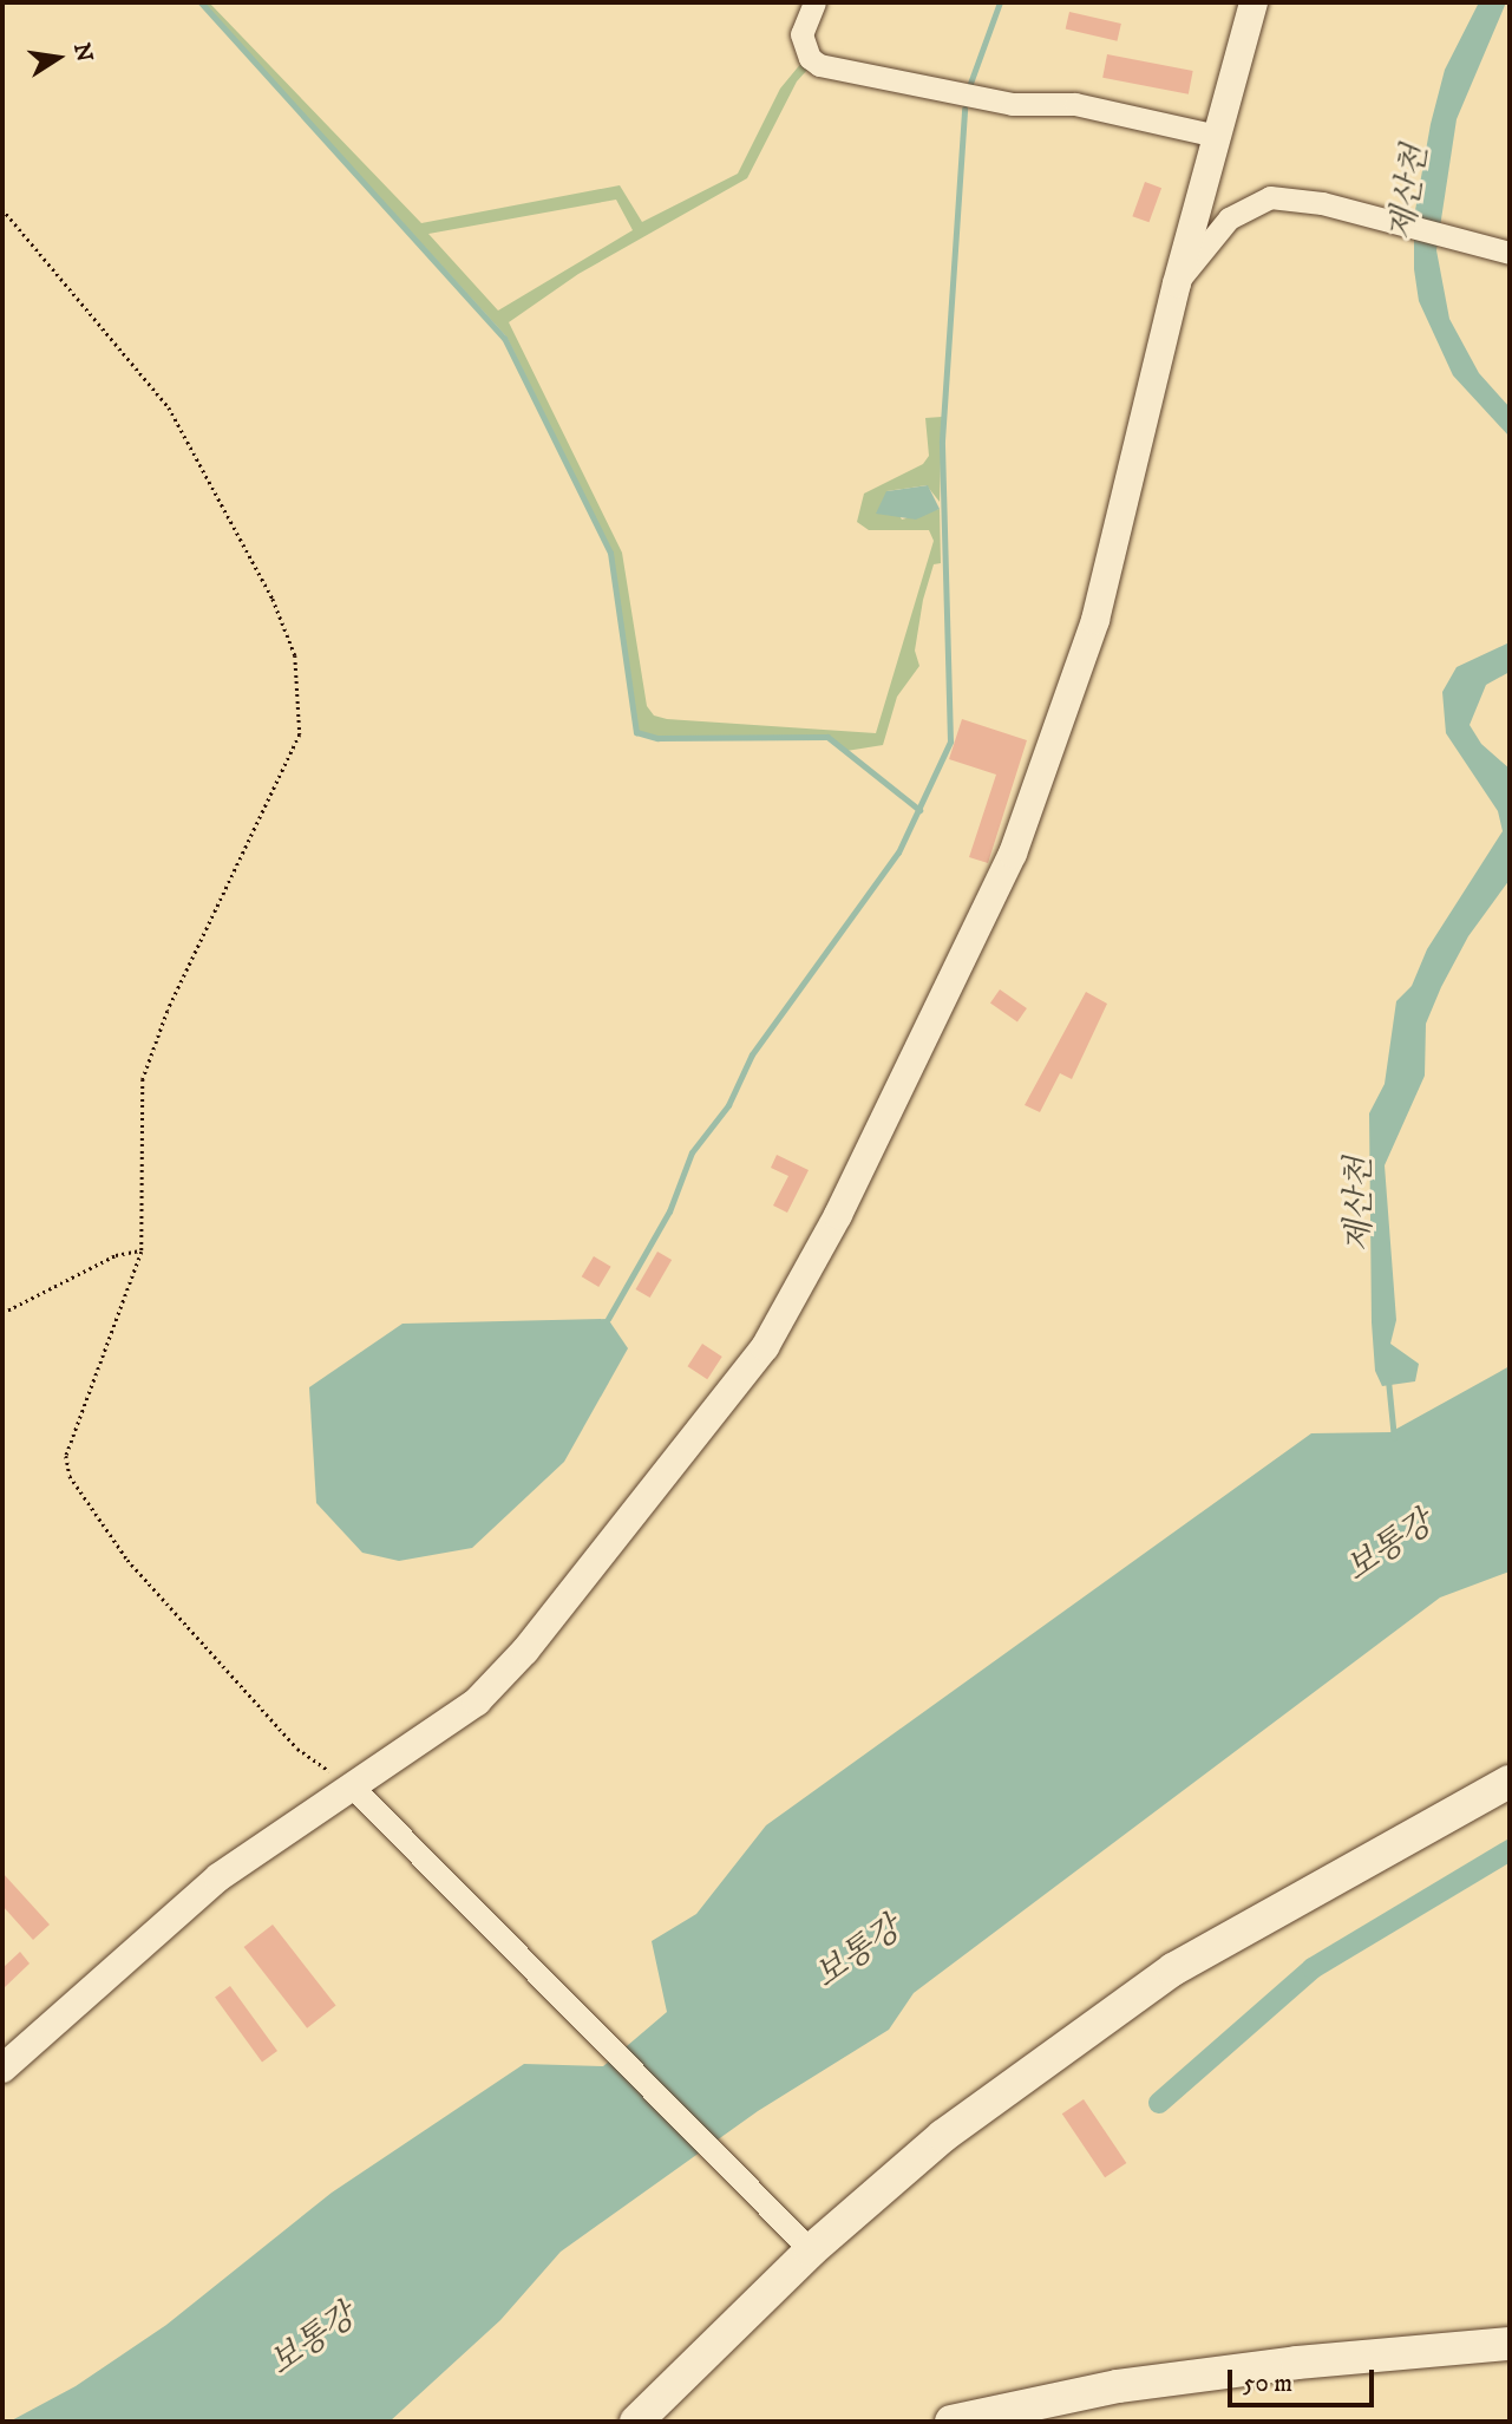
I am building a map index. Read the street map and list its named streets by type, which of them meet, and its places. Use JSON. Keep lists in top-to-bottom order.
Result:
{
  "water": ["제산천", "보통강"],
  "scale_bar": "50 m",
  "north": "right"
}
